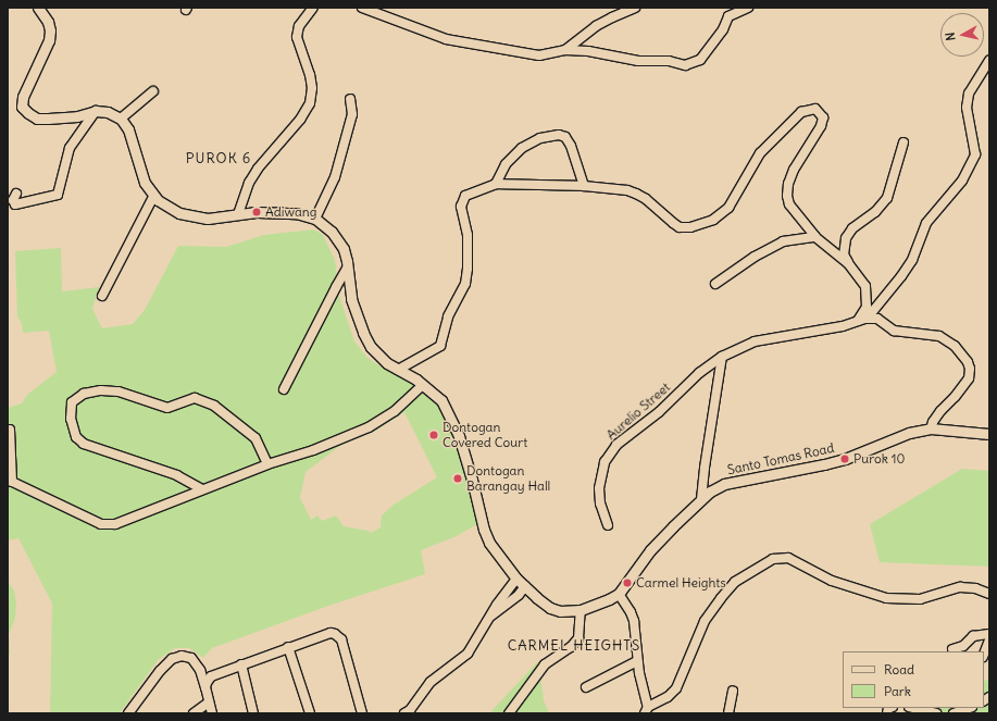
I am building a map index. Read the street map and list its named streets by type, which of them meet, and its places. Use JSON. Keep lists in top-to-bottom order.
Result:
{
  "streets": {
    "street": ["Aurelio Street", "Santo Tomas Road"]
  },
  "districts": ["PUROK 6", "CARMEL HEIGHTS"],
  "places": [
    "Adiwang",
    "Dontogan Covered Court",
    "Purok 10",
    "Dontogan Barangay Hall",
    "Carmel Heights"
  ],
  "legend": ["Road", "Park"],
  "north": "left"
}
